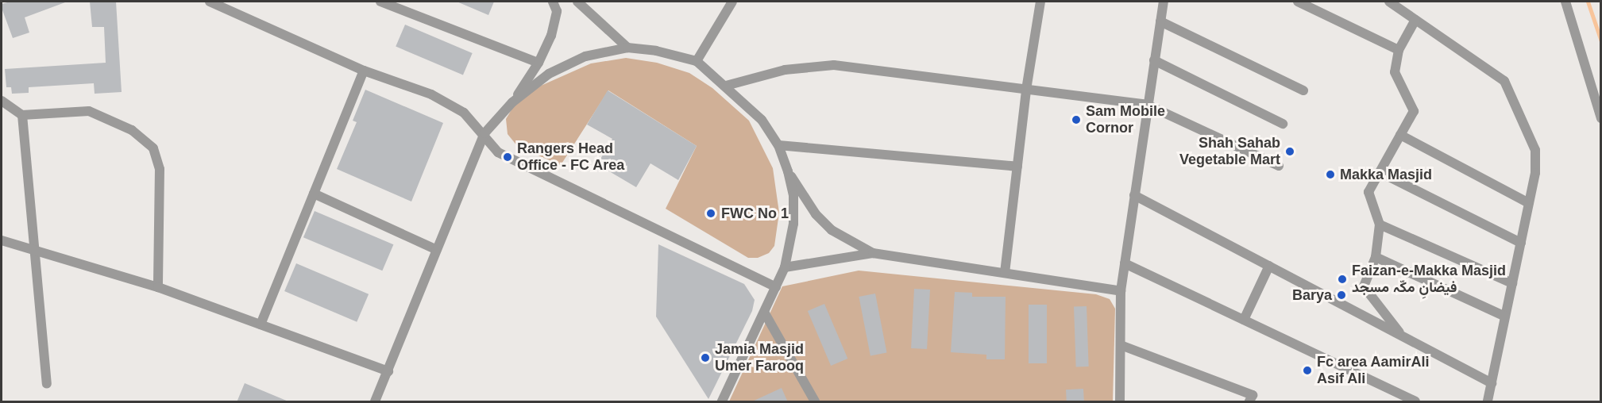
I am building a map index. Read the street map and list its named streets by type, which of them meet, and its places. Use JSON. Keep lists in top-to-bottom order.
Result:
{
  "places": [
    "Sam Mobile Cornor",
    "Shah Sahab Vegetable Mart",
    "Rangers Head Office - FC Area",
    "Makka Masjid",
    "FWC No 1",
    "Faizan-e-Makka Masjid فیضانِ مکّہ مسجد",
    "Barya",
    "Jamia Masjid Umer Farooq",
    "Fc area AamirAli Asif Ali"
  ]
}
